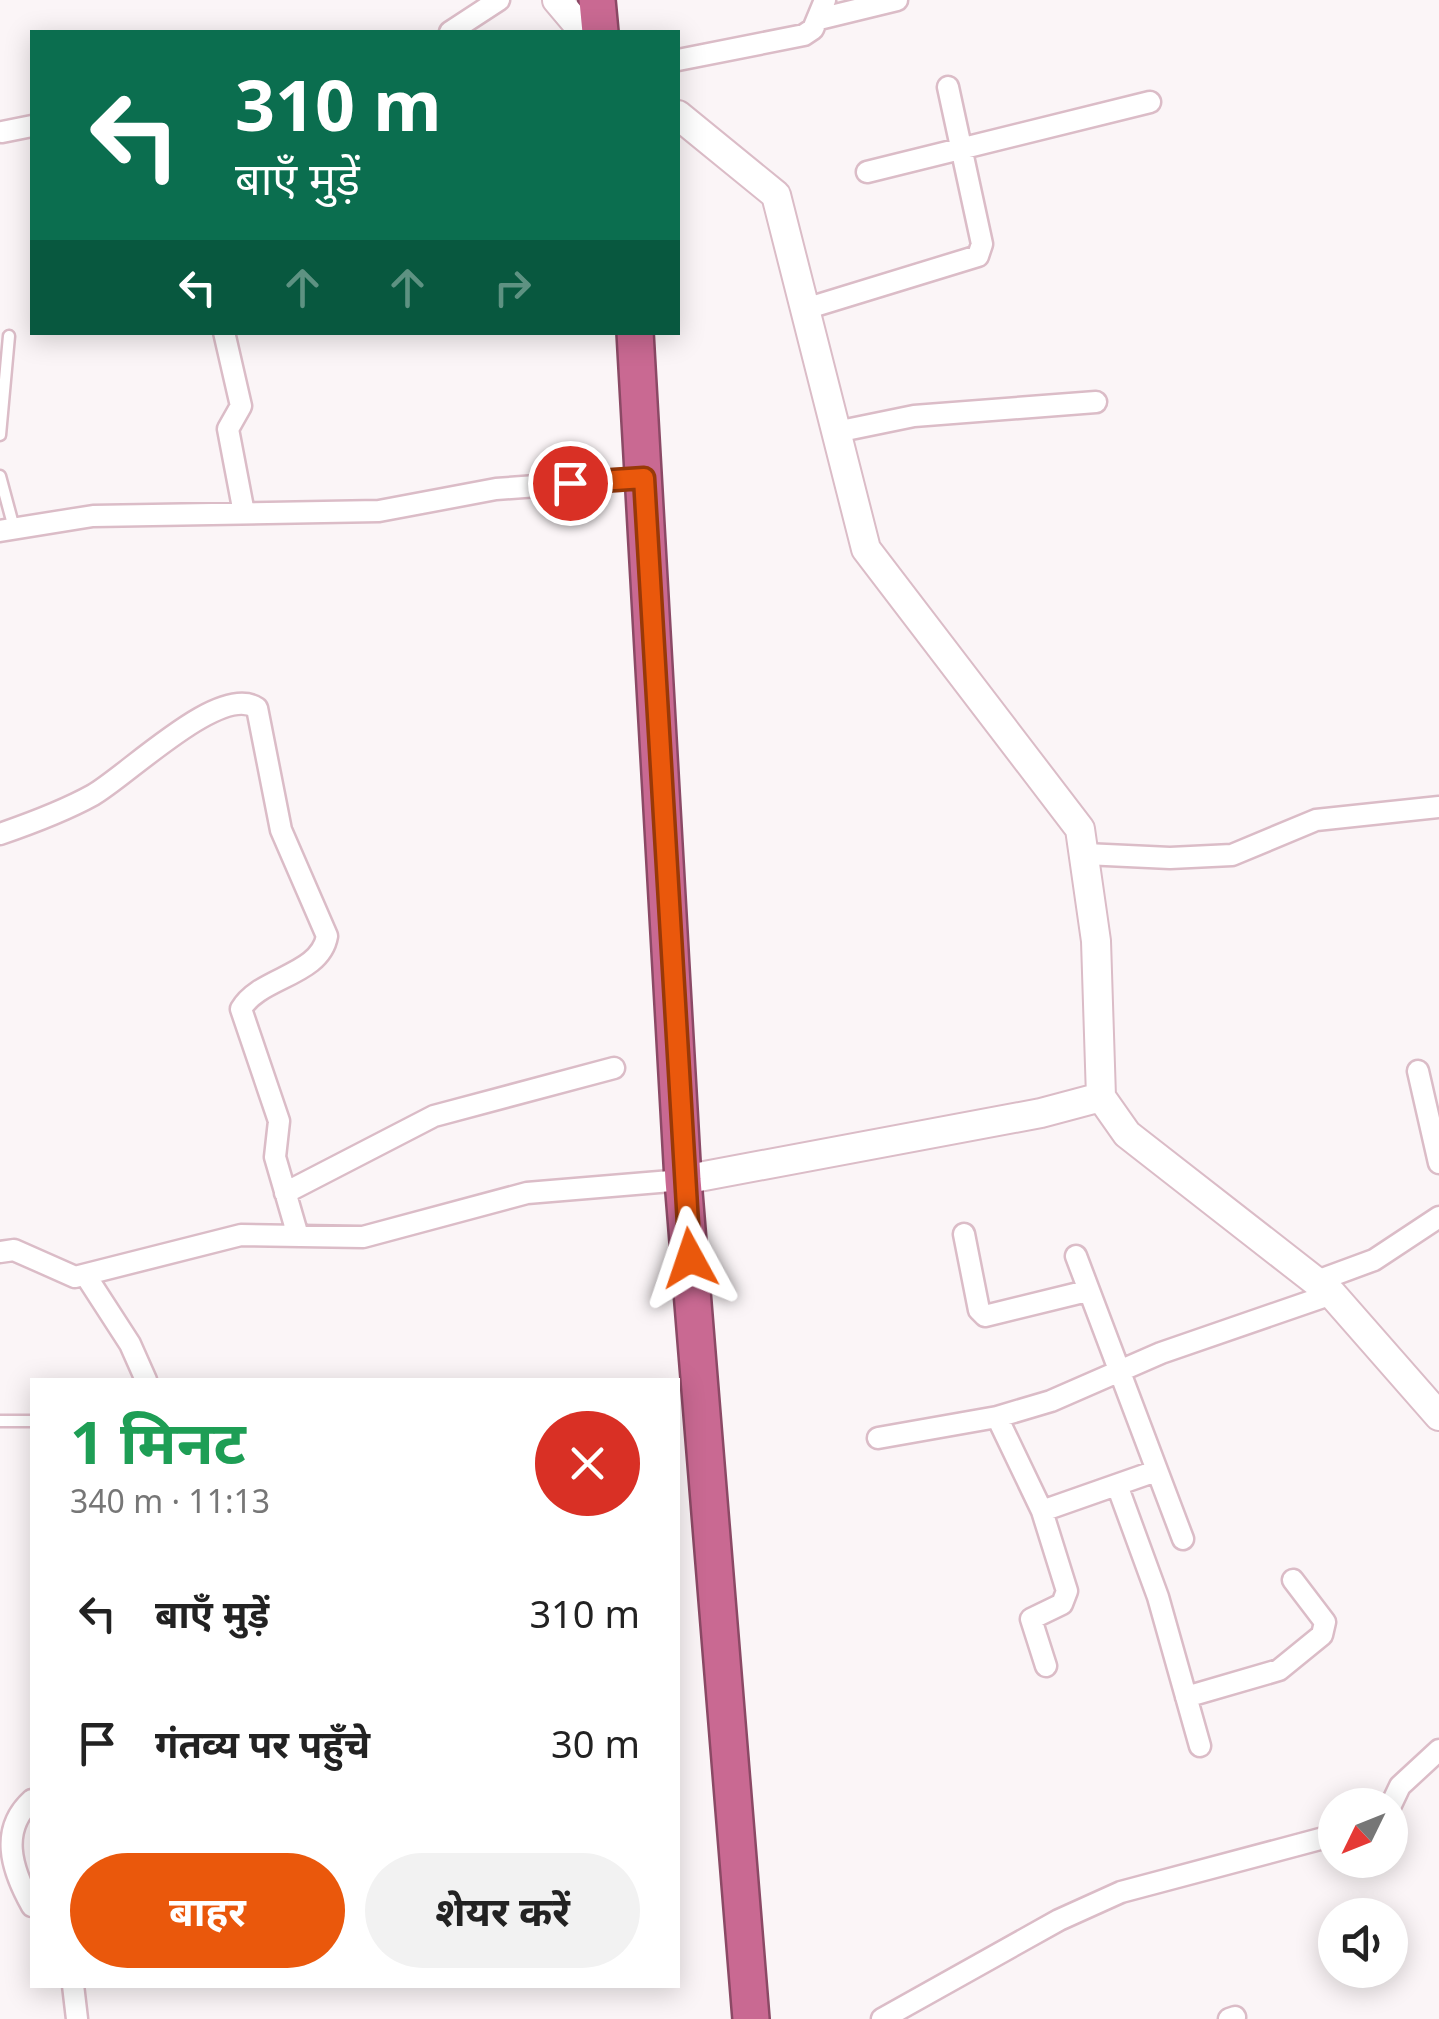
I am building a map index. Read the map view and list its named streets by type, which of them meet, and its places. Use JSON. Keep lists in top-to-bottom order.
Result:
{
  "north": "bottom left",
  "page": {
    "turn": ["310 m", "बाएँ मुड़ें"],
    "heading": ["1 मिनट", "340 m · 11:13"],
    "list": [
      {
        "name": "बाएँ मुड़ें",
        "value": "310 m"
      },
      {
        "name": "गंतव्य पर पहुँचे",
        "value": "30 m"
      }
    ],
    "buttons": ["बाहर", "शेयर करें"]
  }
}
